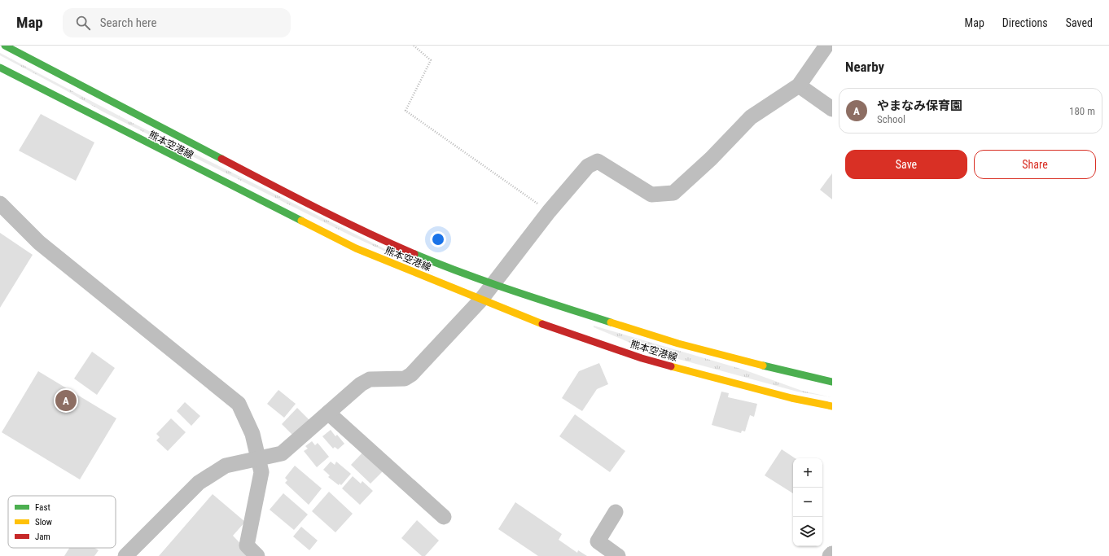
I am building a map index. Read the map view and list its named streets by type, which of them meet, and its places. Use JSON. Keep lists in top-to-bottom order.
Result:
{
  "streets": {
    "main road": ["熊本空港線"]
  },
  "legend": ["Fast", "Slow", "Jam"],
  "page": {
    "header": "Map",
    "search": "Search here",
    "nav": ["Map", "Directions", "Saved"],
    "heading": "Nearby",
    "list": [
      {
        "mark": "A",
        "name": "やまなみ保育園",
        "note": "School",
        "value": "180 m"
      }
    ],
    "buttons": ["Save", "Share"],
    "pins": "A",
    "map_buttons": ["+", "−"]
  }
}
